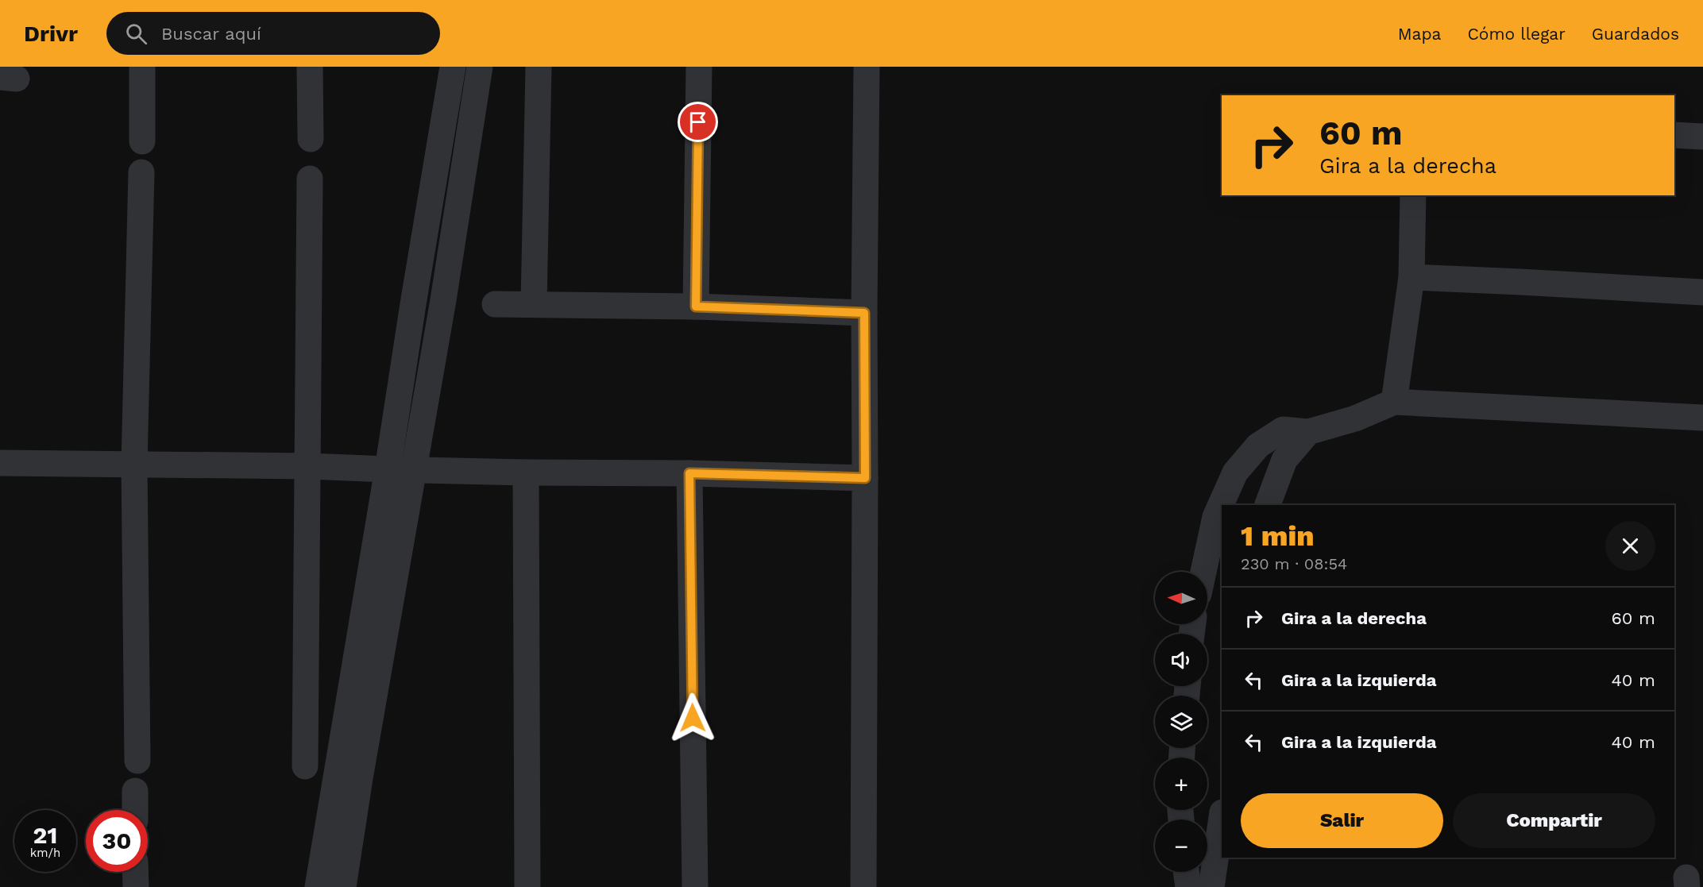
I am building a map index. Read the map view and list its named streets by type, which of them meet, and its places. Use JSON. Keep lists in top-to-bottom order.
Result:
{
  "north": "left",
  "page": {
    "header": "Drivr",
    "search": "Buscar aquí",
    "nav": ["Mapa", "Cómo llegar", "Guardados"],
    "turn": ["60 m", "Gira a la derecha"],
    "heading": ["1 min", "230 m · 08:54"],
    "map_buttons": ["+", "−"],
    "list": [
      {
        "name": "Gira a la derecha",
        "value": "60 m"
      },
      {
        "name": "Gira a la izquierda",
        "value": "40 m"
      },
      {
        "name": "Gira a la izquierda",
        "value": "40 m"
      }
    ],
    "buttons": ["Salir", "Compartir"],
    "speed": "21 km/h",
    "limit": "30"
  }
}
